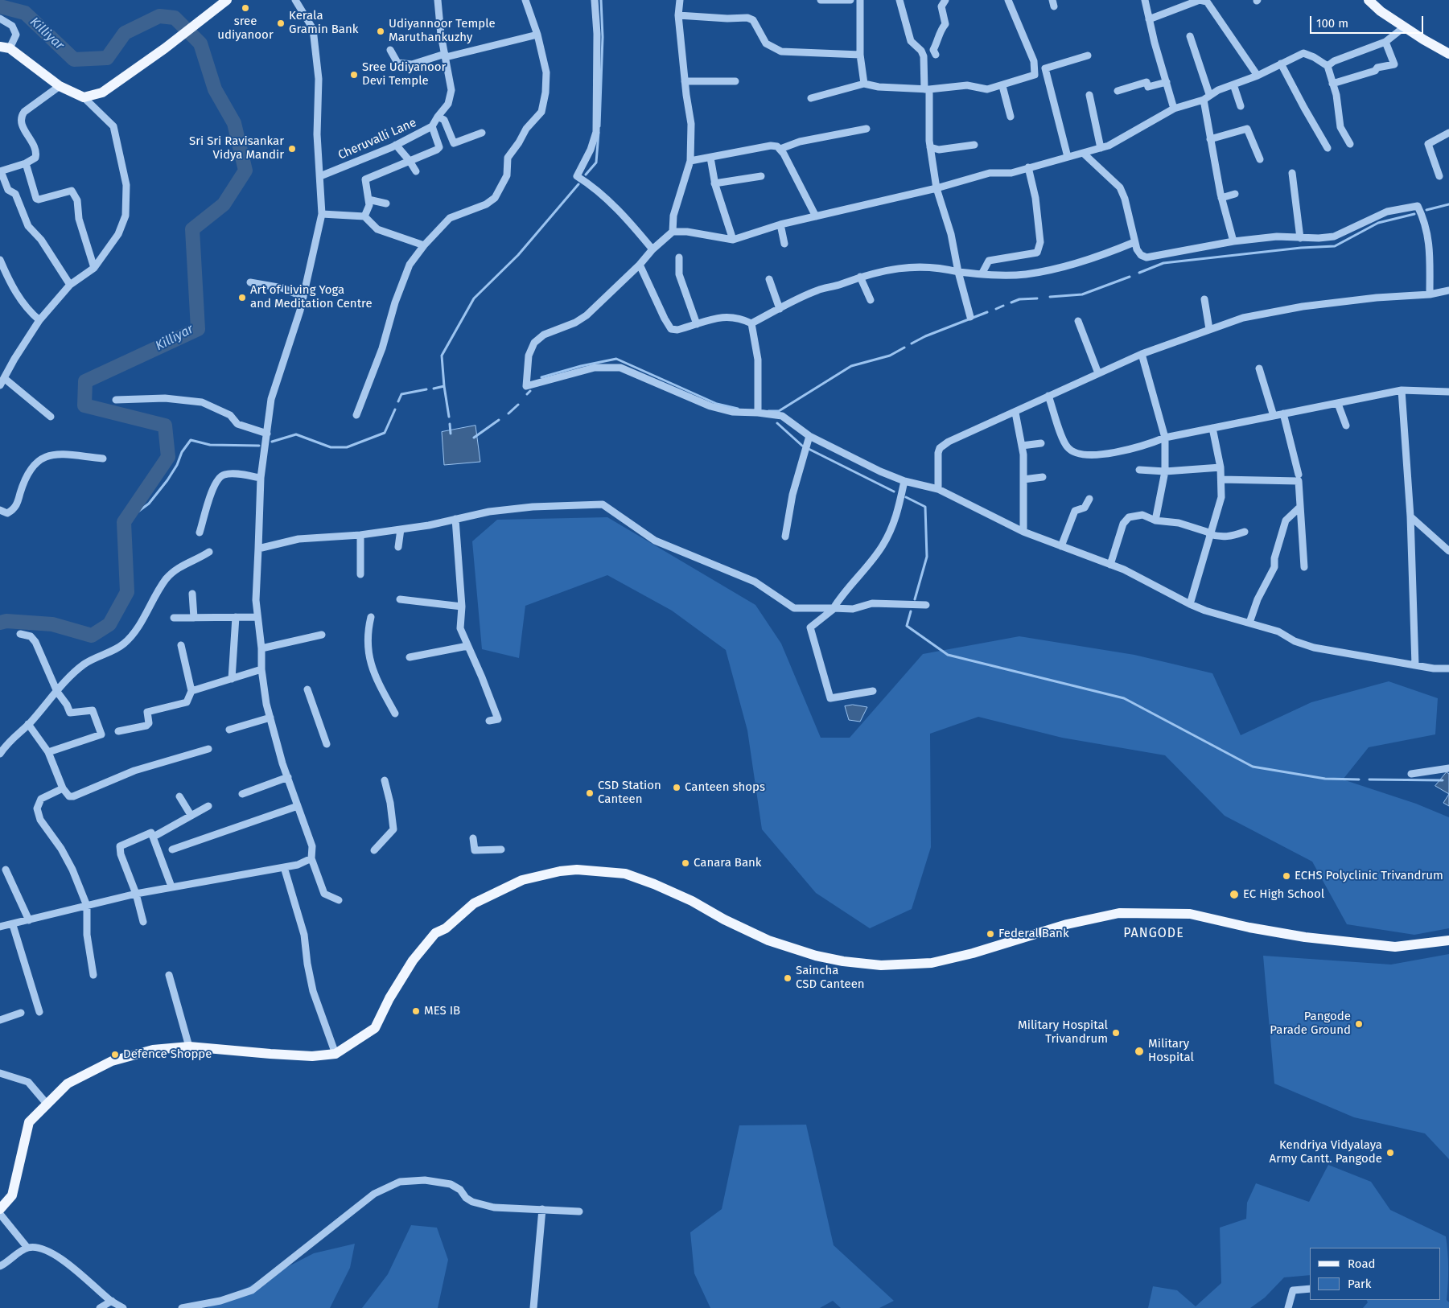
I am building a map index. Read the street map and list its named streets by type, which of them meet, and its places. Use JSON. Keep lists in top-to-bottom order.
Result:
{
  "streets": {
    "street": ["Cheruvalli Lane"]
  },
  "districts": ["PANGODE"],
  "water": ["Killiyar"],
  "places": [
    "sree udiyanoor",
    "Kerala Gramin Bank",
    "Udiyannoor Temple Maruthankuzhy",
    "Sree Udiyanoor Devi Temple",
    "Sri Sri Ravisankar Vidya Mandir",
    "Art of Living Yoga and Meditation Centre",
    "Canteen shops",
    "CSD Station Canteen",
    "Canara Bank",
    "ECHS Polyclinic Trivandrum",
    "EC High School",
    "Federal Bank",
    "Saincha CSD Canteen",
    "MES IB",
    "Pangode Parade Ground",
    "Military Hospital Trivandrum",
    "Military Hospital",
    "Defence Shoppe",
    "Kendriya Vidyalaya Army Cantt. Pangode"
  ],
  "legend": ["Road", "Park"],
  "scale_bar": "100 m"
}
